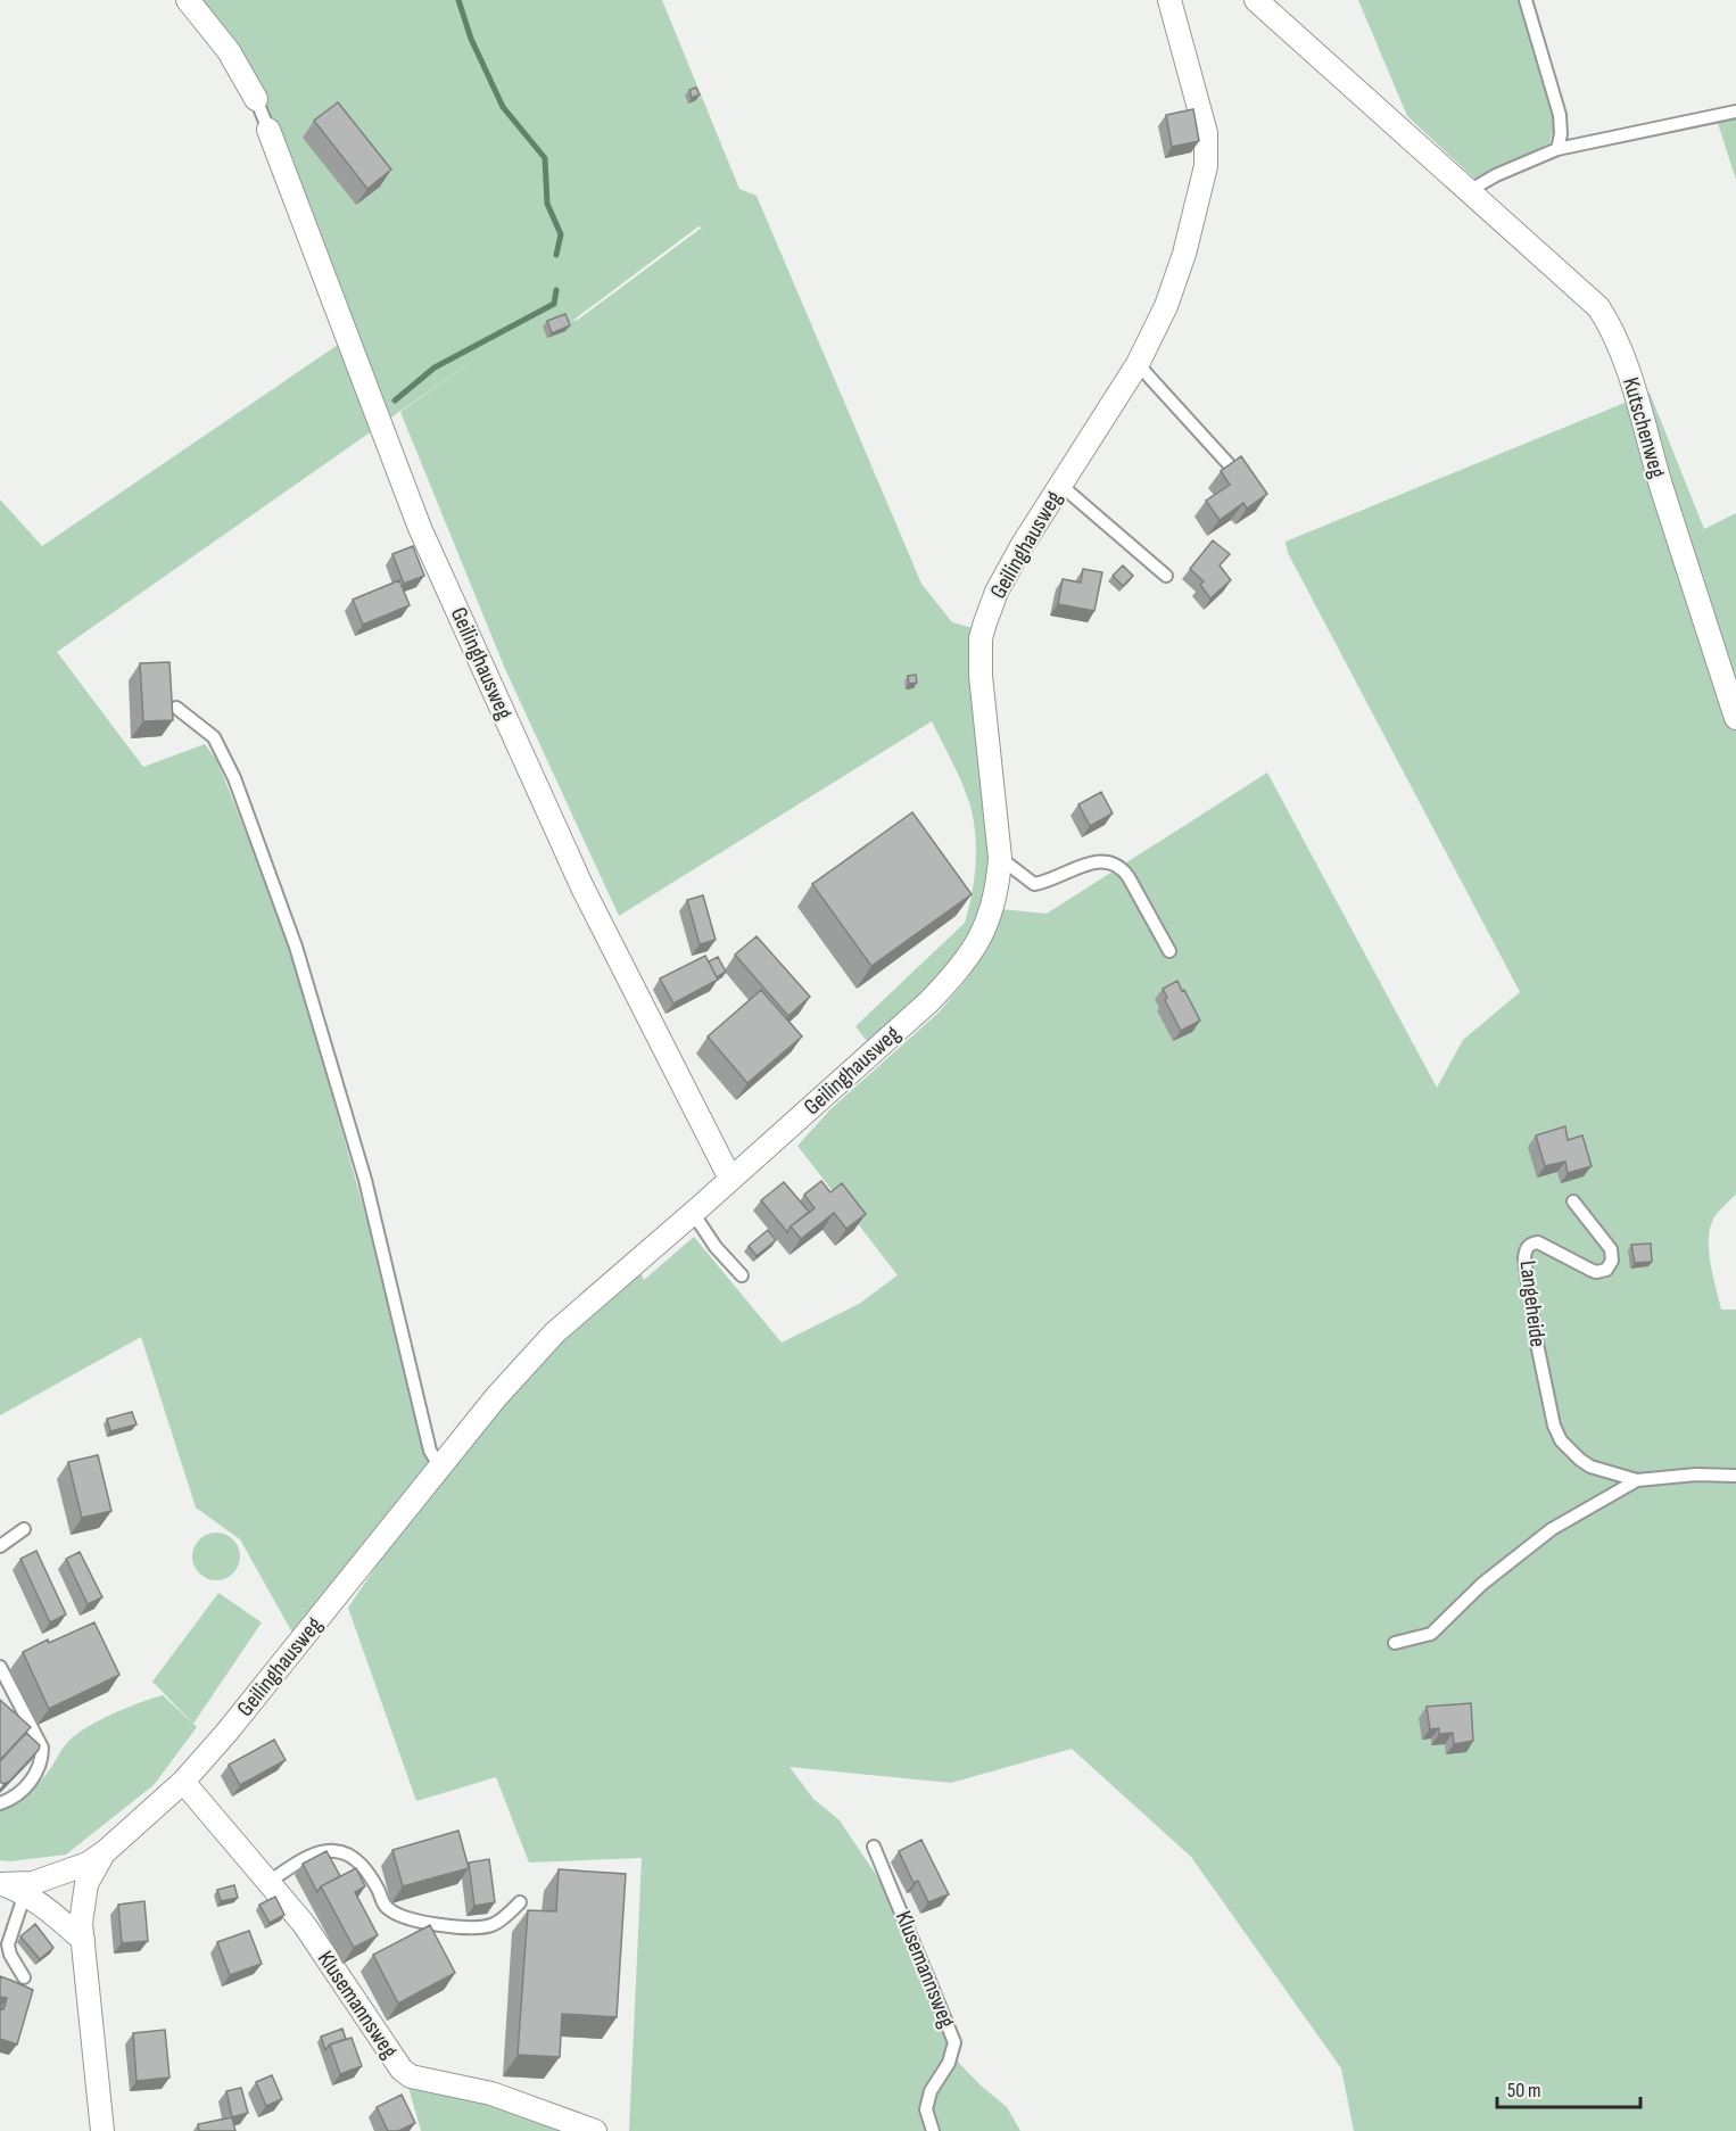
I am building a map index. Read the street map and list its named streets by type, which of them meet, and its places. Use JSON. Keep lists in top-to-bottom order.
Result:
{
  "streets": {
    "street": ["Kutschenweg", "Geilinghausweg", "Klusemannsweg"],
    "lane": ["Langeheide"]
  },
  "crossings": [
    ["Geilinghausweg", "Klusemannsweg"]
  ],
  "scale_bar": "50 m"
}
